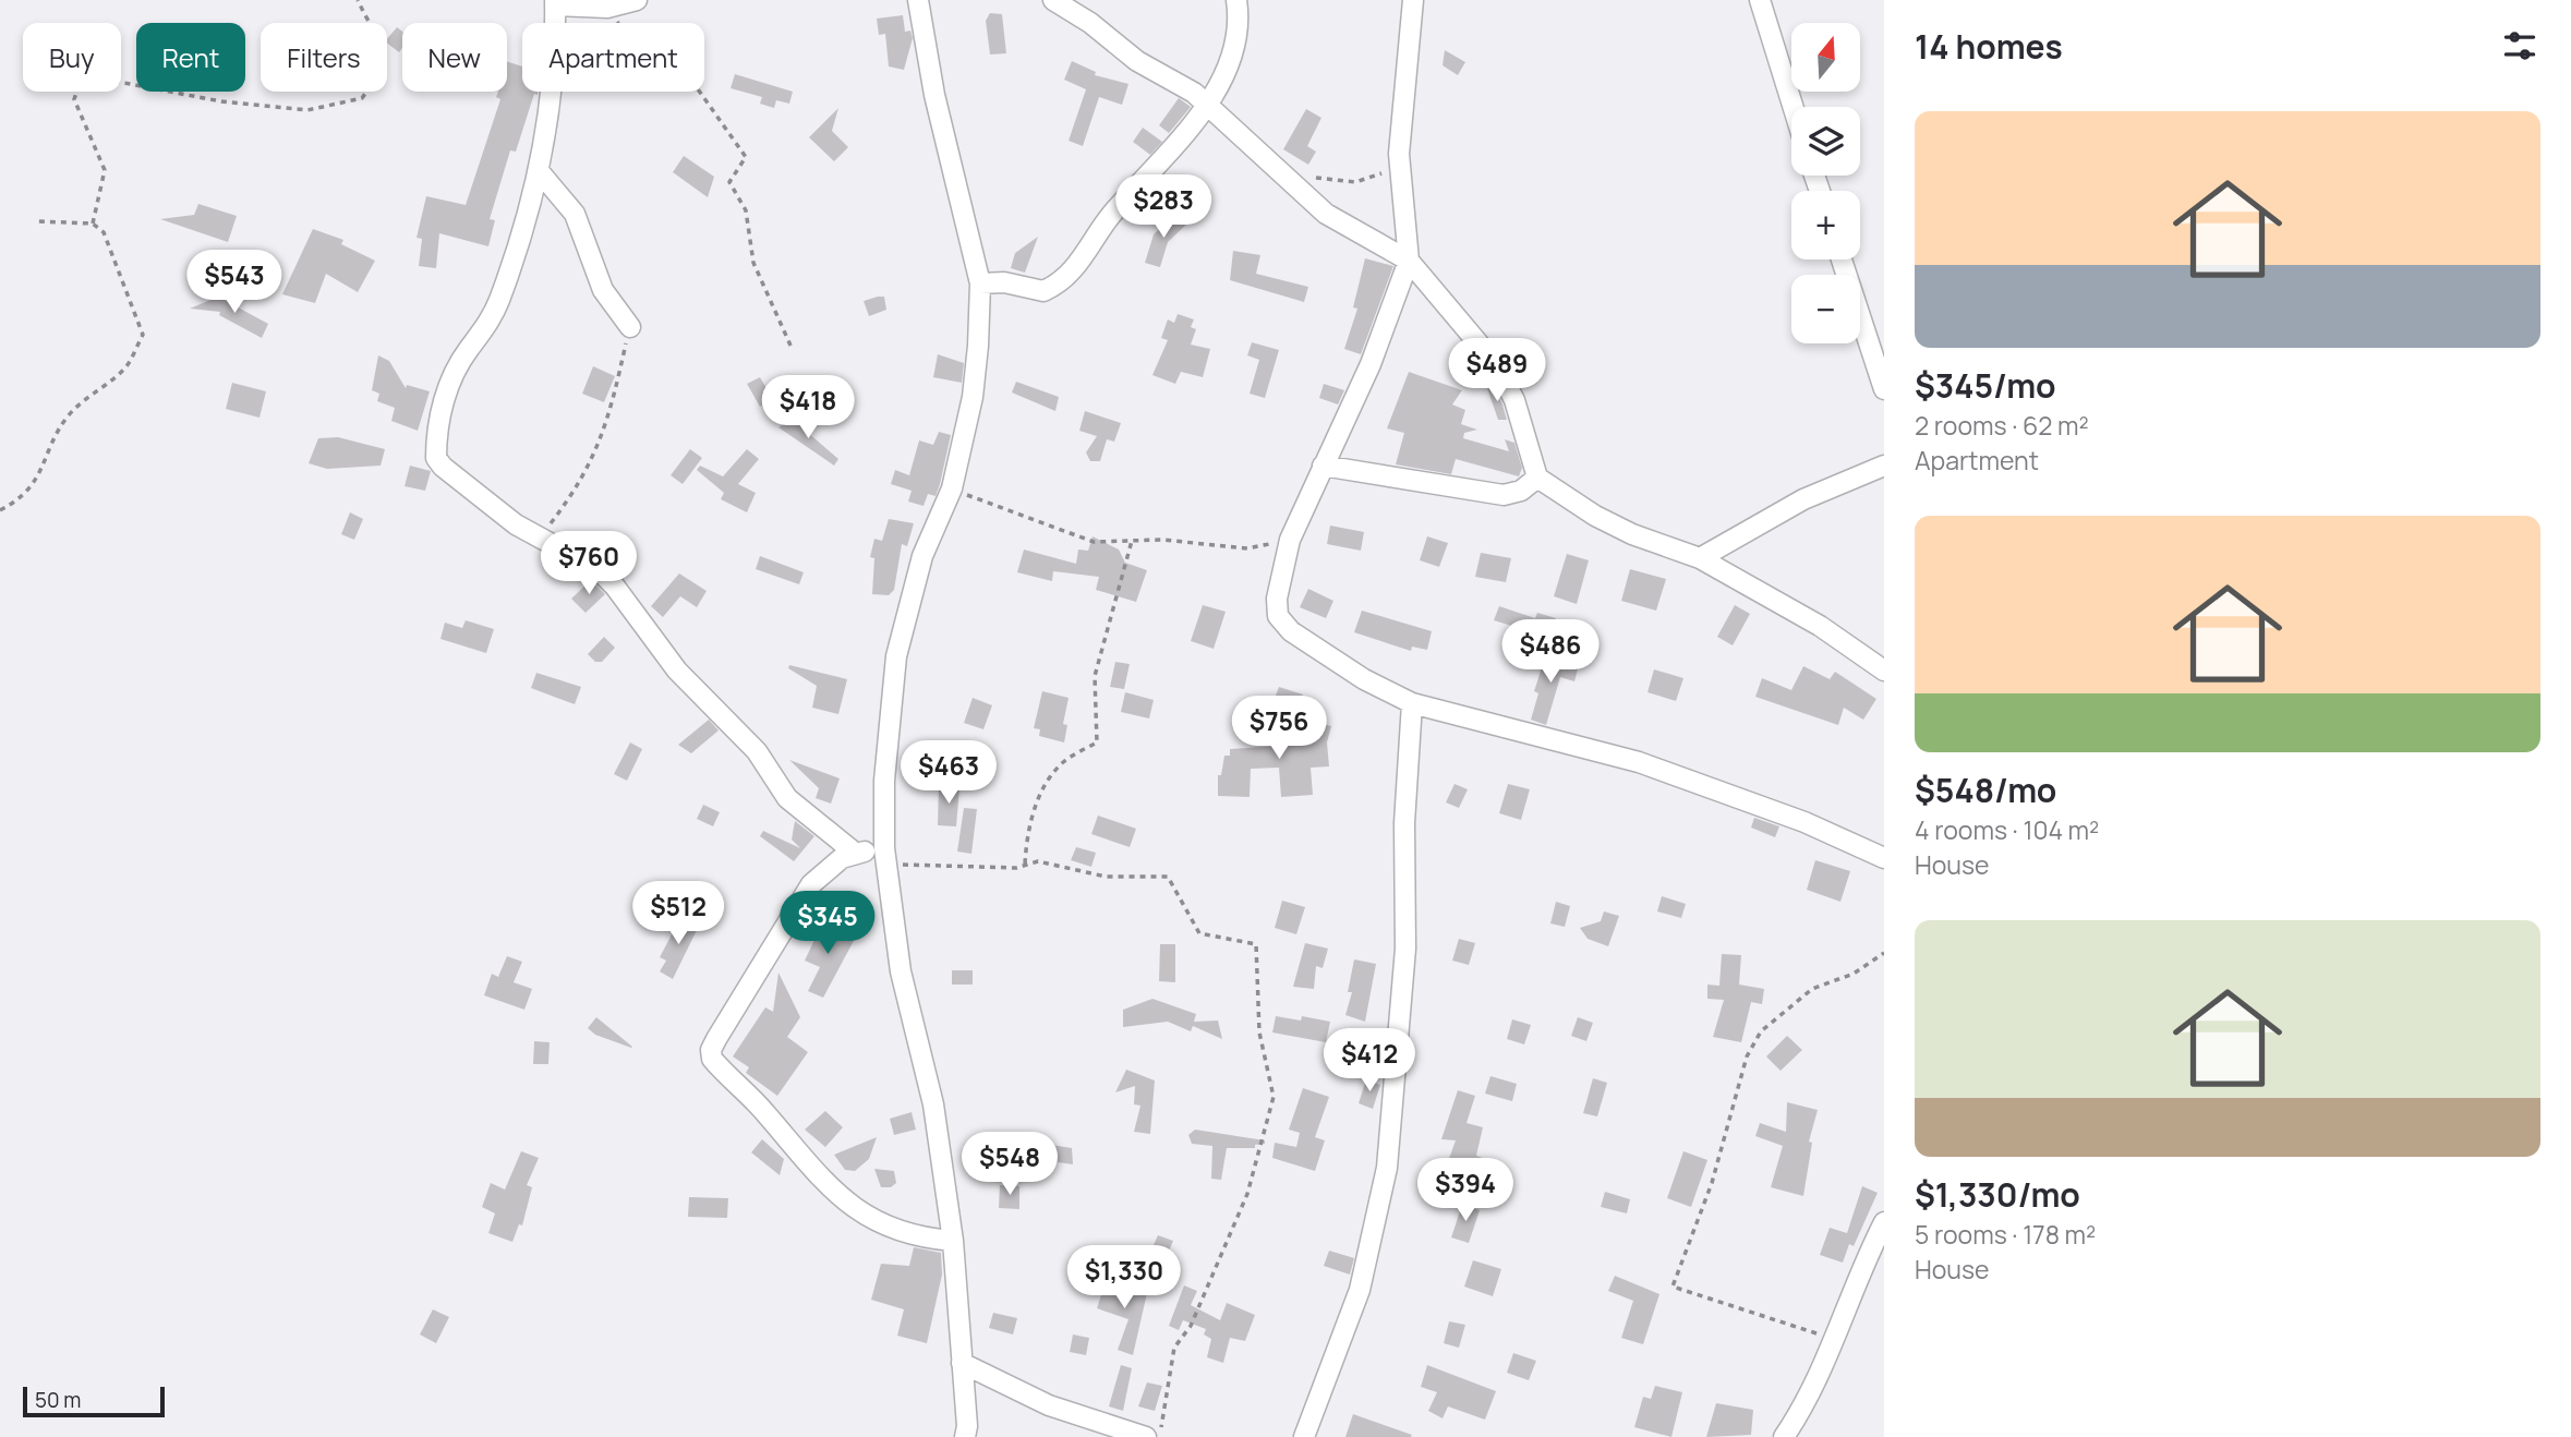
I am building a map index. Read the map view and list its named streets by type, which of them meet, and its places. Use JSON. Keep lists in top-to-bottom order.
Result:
{
  "scale_bar": "50 m",
  "north": "top",
  "page": {
    "heading": "14 homes",
    "map_buttons": ["+", "−"],
    "chip": [
      "Buy",
      "Rent",
      "Filters",
      "New",
      "Apartment"
    ],
    "list": [
      {
        "name": "$345/mo",
        "note": "2 rooms · 62 m² · Apartment"
      },
      {
        "name": "$548/mo",
        "note": "4 rooms · 104 m² · House"
      },
      {
        "name": "$1,330/mo",
        "note": "5 rooms · 178 m² · House"
      }
    ],
    "price": [
      "$283",
      "$543",
      "$489",
      "$418",
      "$760",
      "$486",
      "$756",
      "$463",
      "$512",
      "$345",
      "$412",
      "$548",
      "$394",
      "$1,330"
    ],
    "scale": "50 m"
  }
}
